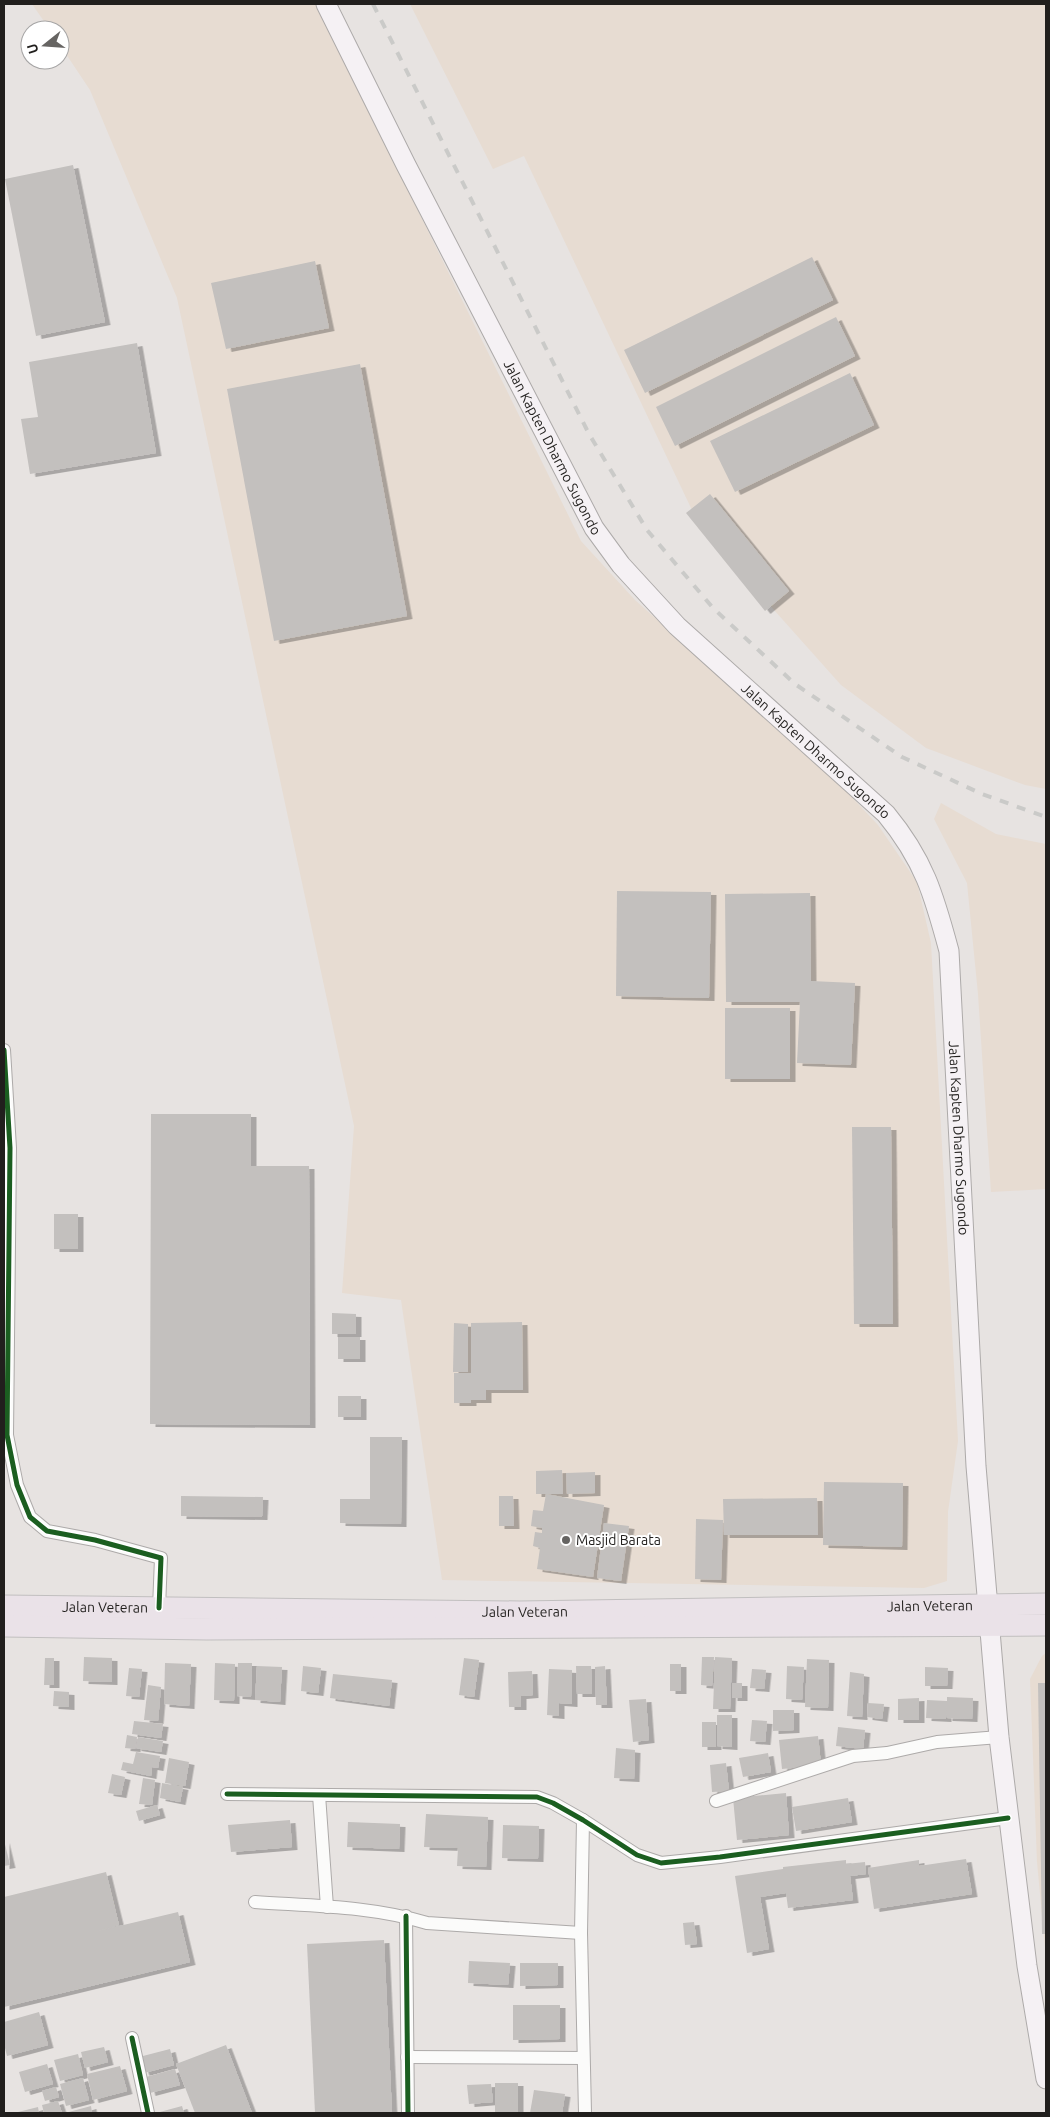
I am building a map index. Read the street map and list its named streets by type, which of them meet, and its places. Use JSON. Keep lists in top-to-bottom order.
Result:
{
  "streets": {
    "highway": ["Jalan Veteran"],
    "main road": ["Jalan Kapten Dharmo Sugondo"]
  },
  "crossings": [
    ["Jalan Kapten Dharmo Sugondo", "Jalan Veteran"]
  ],
  "places": ["Masjid Barata"],
  "north": "left"
}
